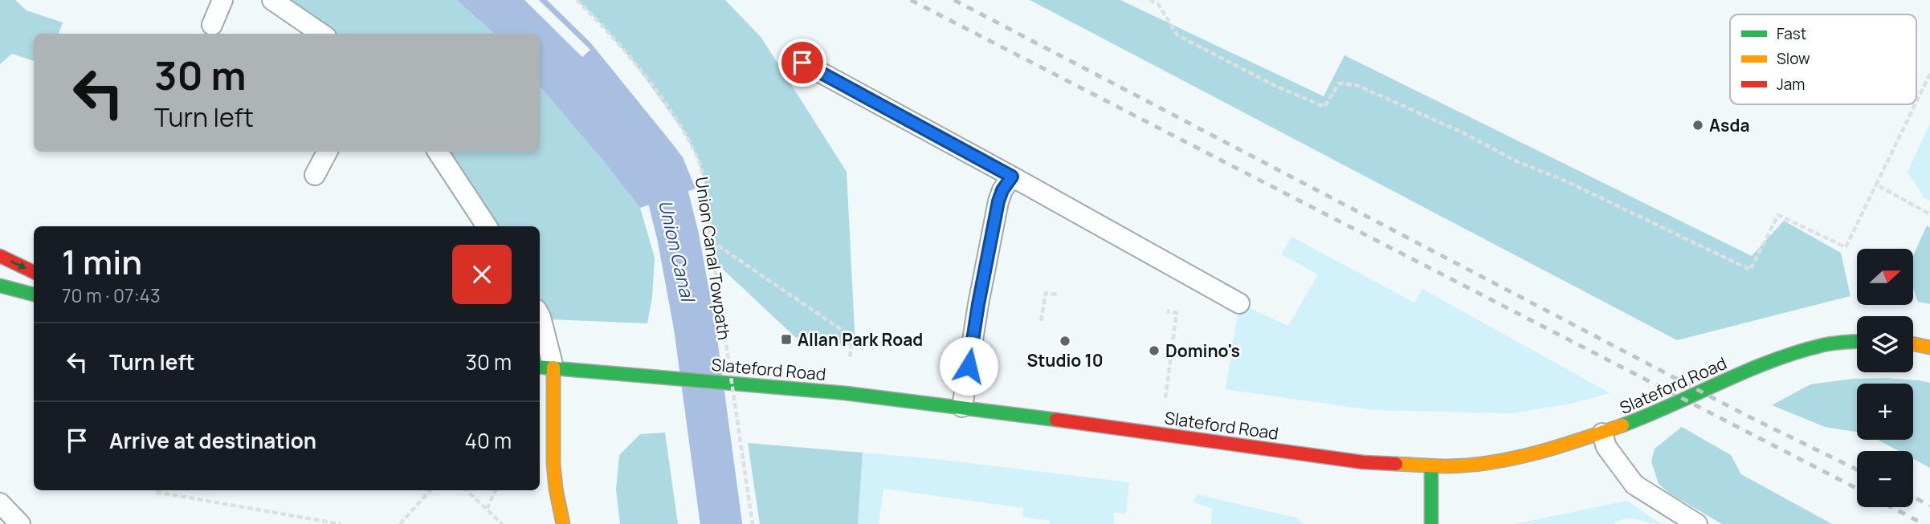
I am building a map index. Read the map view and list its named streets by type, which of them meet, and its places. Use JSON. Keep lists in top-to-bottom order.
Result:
{
  "streets": {
    "main road": ["Slateford Road"],
    "path": ["Union Canal Towpath"]
  },
  "water": ["Union Canal"],
  "places": {
    "other": ["Asda", "Studio 10", "Domino's"],
    "transit": ["Allan Park Road"]
  },
  "legend": ["Fast", "Slow", "Jam"],
  "north": "right",
  "page": {
    "turn": ["30 m", "Turn left"],
    "heading": ["1 min", "70 m · 07:43"],
    "map_buttons": ["+", "−"],
    "list": [
      {
        "name": "Turn left",
        "value": "30 m"
      },
      {
        "name": "Arrive at destination",
        "value": "40 m"
      }
    ]
  }
}
